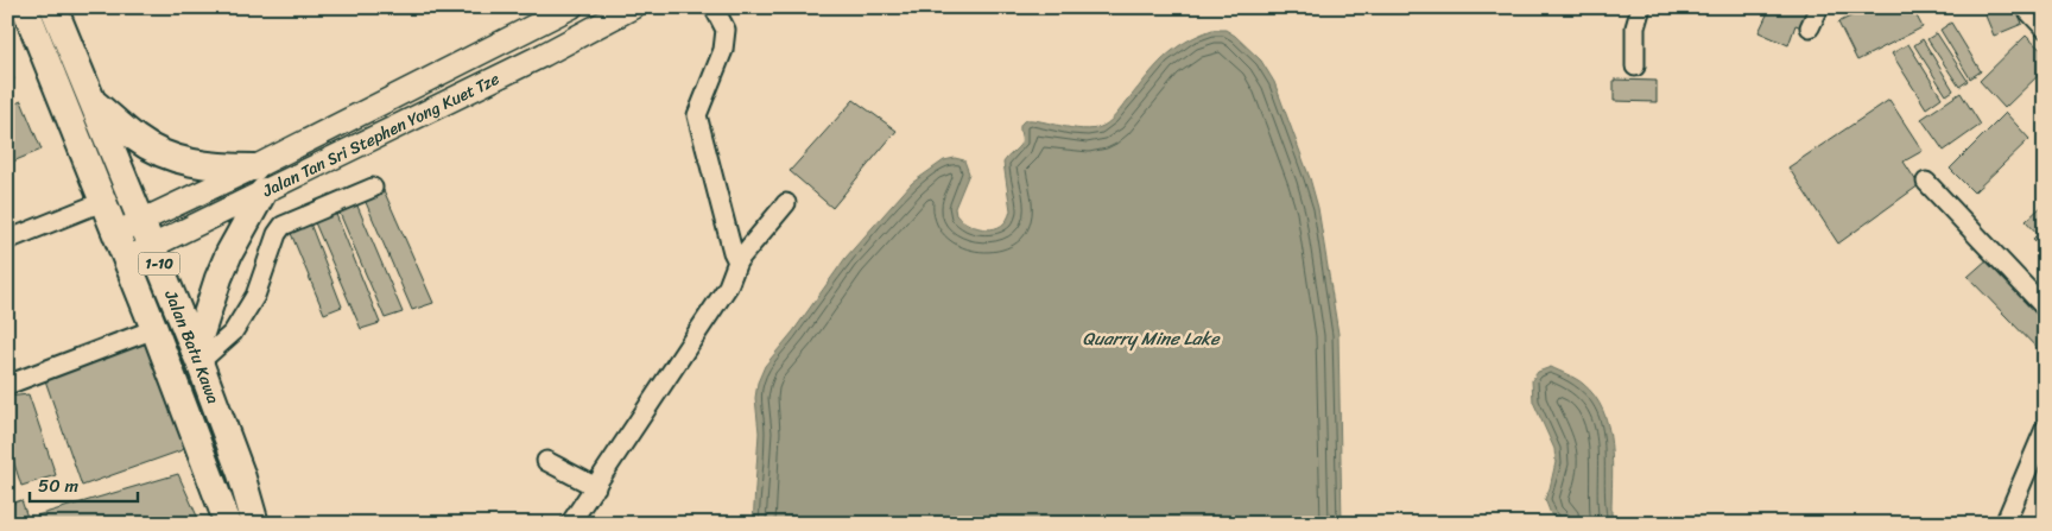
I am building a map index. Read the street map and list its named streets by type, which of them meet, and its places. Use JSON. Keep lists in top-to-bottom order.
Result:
{
  "streets": {
    "highway": ["1-10", "Jalan Batu Kawa"],
    "main road": ["Jalan Tan Sri Stephen Yong Kuet Tze"]
  },
  "crossings": [
    ["Jalan Tan Sri Stephen Yong Kuet Tze", "Jalan Batu Kawa"]
  ],
  "water": ["Quarry Mine Lake"],
  "scale_bar": "50 m"
}
